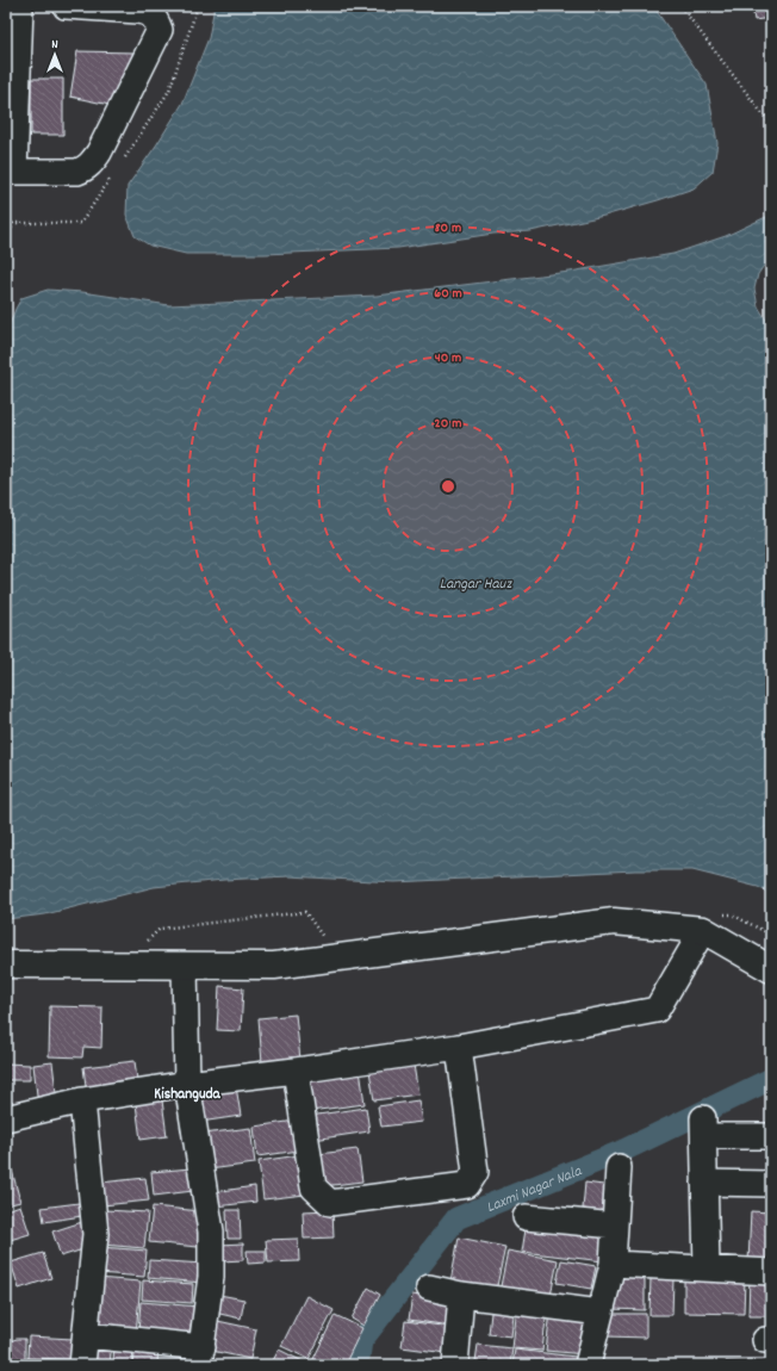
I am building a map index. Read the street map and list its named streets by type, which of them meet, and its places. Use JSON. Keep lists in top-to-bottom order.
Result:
{
  "districts": ["Kishanguda"],
  "water": ["Langar Hauz", "Laxmi Nagar Nala"],
  "north": "top",
  "rings": [
    "80 m",
    "60 m",
    "40 m",
    "20 m"
  ]
}
